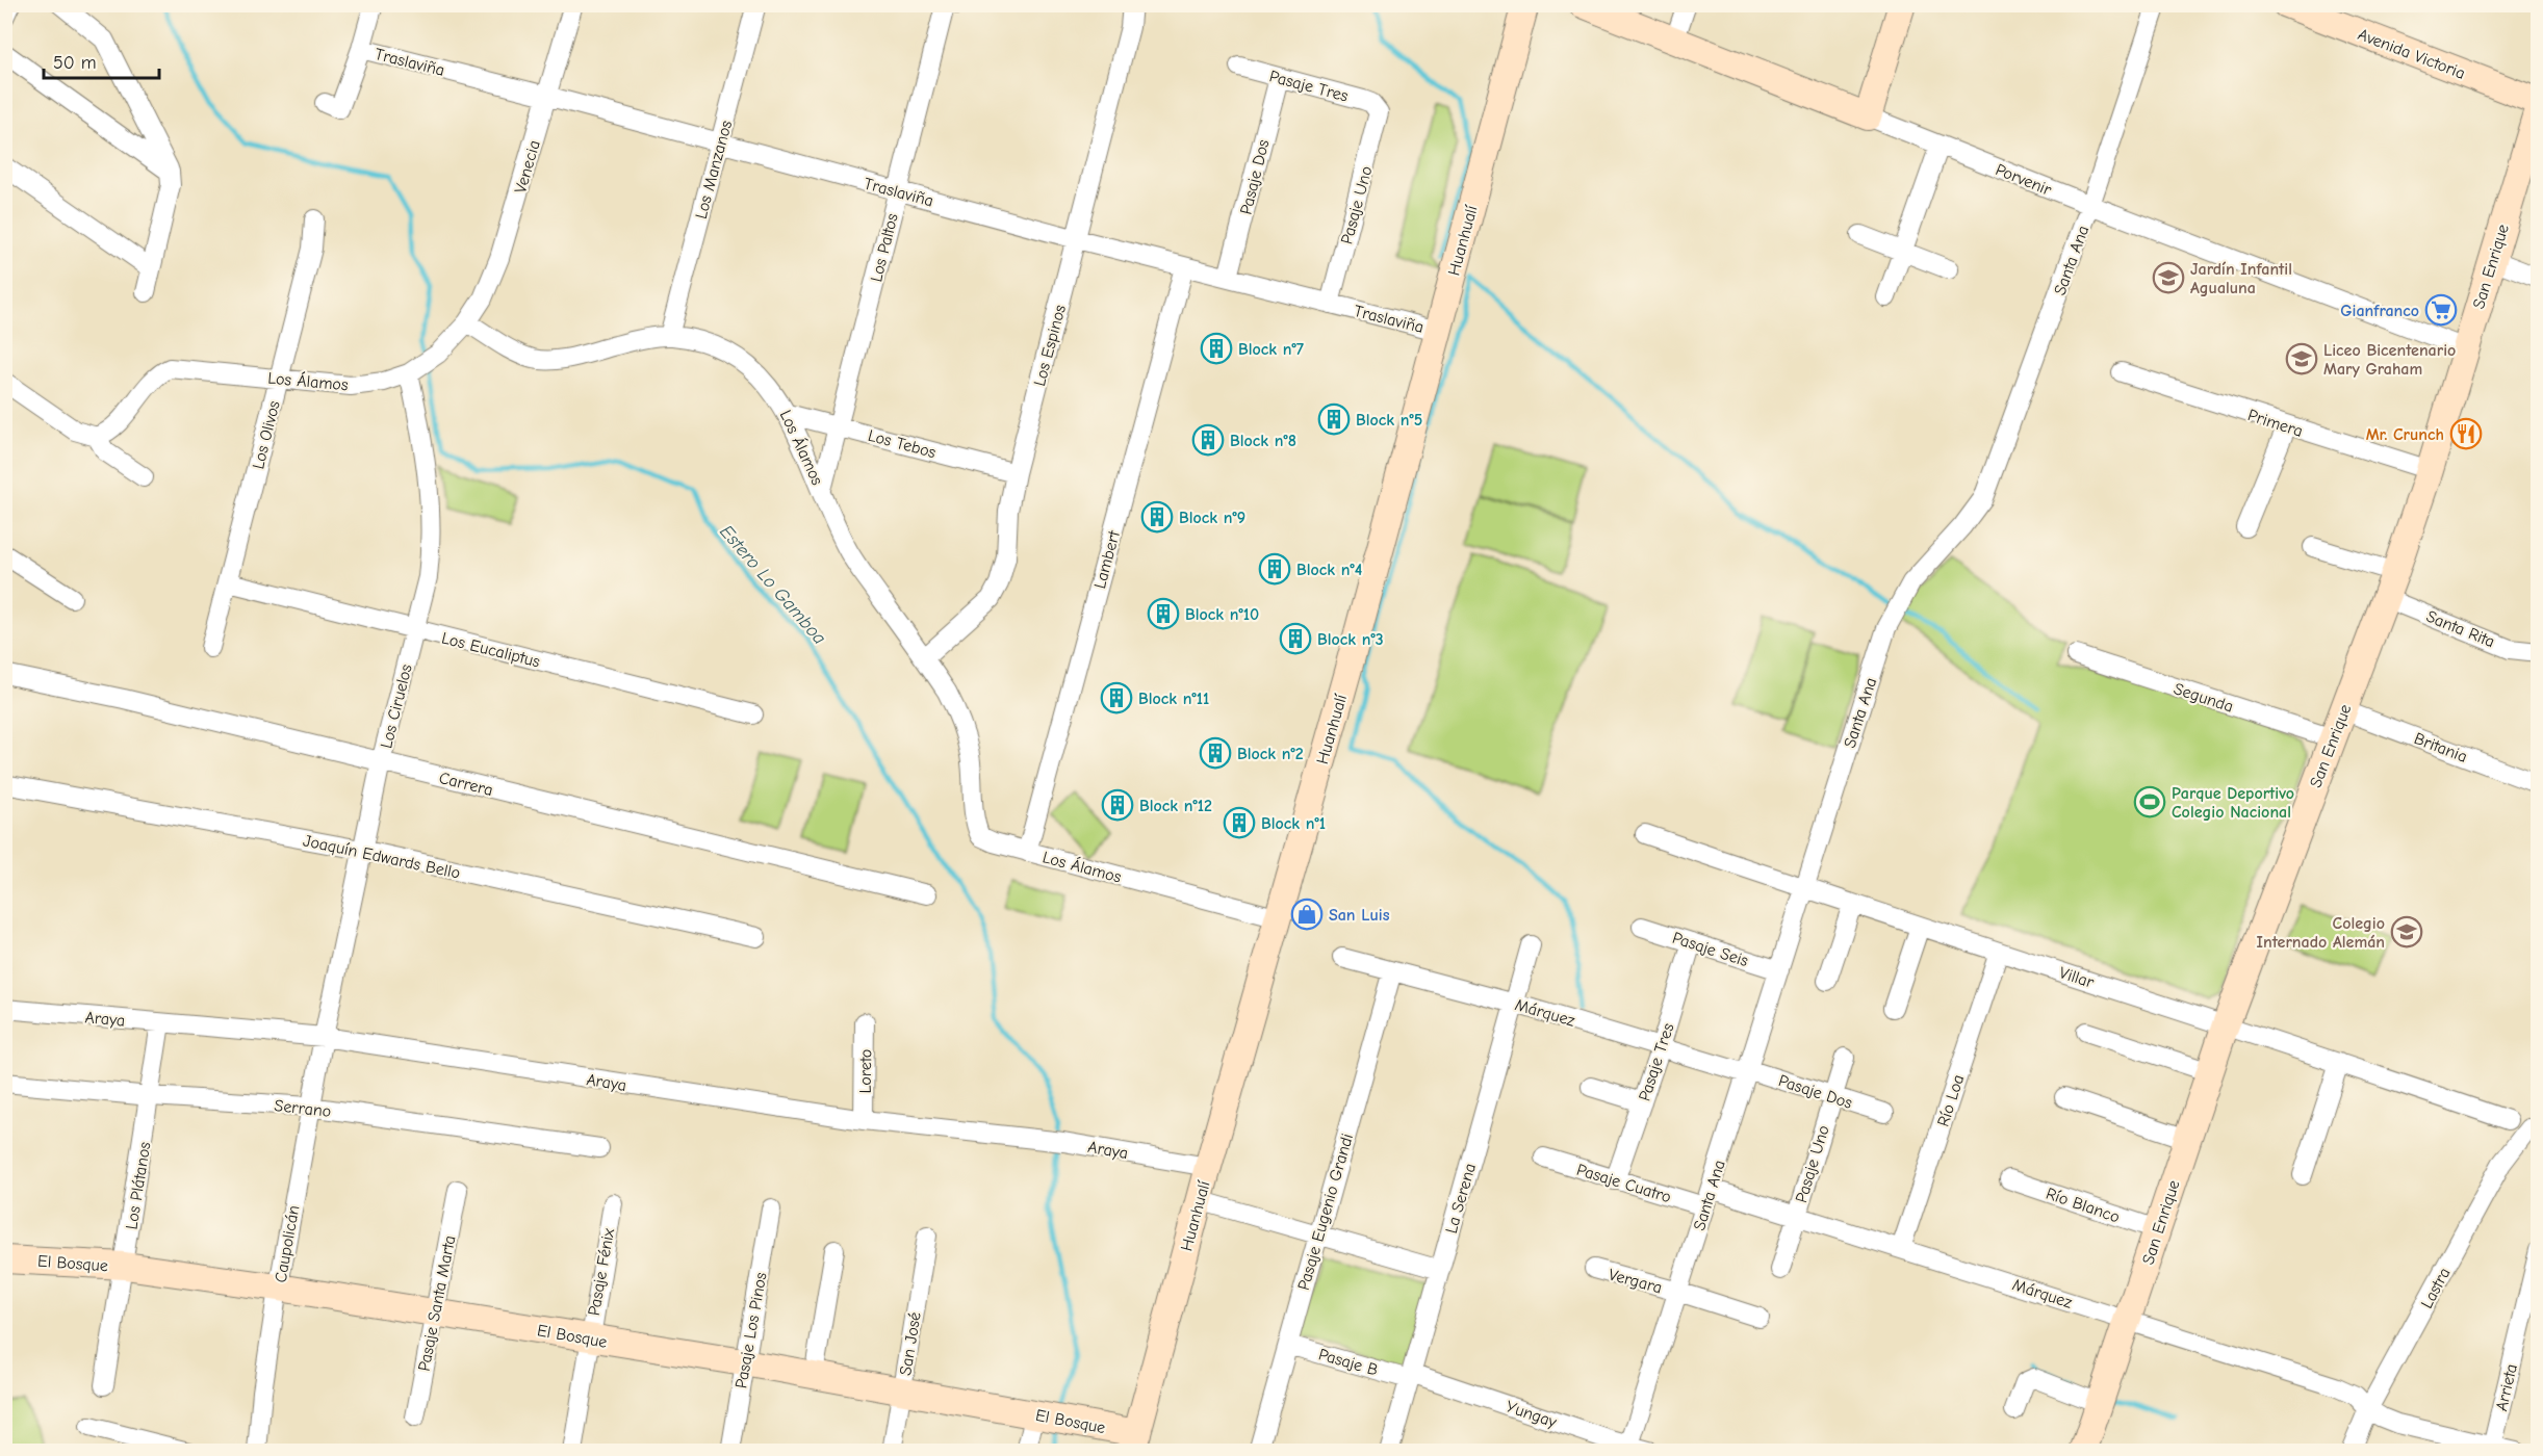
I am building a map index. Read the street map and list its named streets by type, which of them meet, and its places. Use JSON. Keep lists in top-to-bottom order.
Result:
{
  "streets": {
    "street": [
      "Avenida Victoria",
      "Traslaviña",
      "Pasaje Tres",
      "Venecia",
      "Los Manzanos",
      "Pasaje Dos",
      "Porvenir",
      "Pasaje Uno",
      "Huanhualí",
      "Los Paltos",
      "Santa Ana",
      "San Enrique",
      "Los Espinos",
      "Los Álamos",
      "Primera",
      "Los Olivos",
      "Los Tebos",
      "Lambert",
      "Santa Rita",
      "Los Eucaliptus",
      "Segunda",
      "Los Ciruelos",
      "Britania",
      "Carrera",
      "Joaquín Edwards Bello",
      "Pasaje Seis",
      "Villar",
      "Márquez",
      "Araya",
      "Loreto",
      "Río Loa",
      "Serrano",
      "Pasaje Cuatro",
      "Los Plátanos",
      "La Serena",
      "Río Blanco",
      "Pasaje Eugenio Grandi",
      "Caupolicán",
      "El Bosque",
      "Pasaje Fénix",
      "Vergara",
      "Lastra",
      "Pasaje Santa Marta",
      "Pasaje Los Pinos",
      "San José",
      "Pasaje B",
      "Arrieta",
      "Yungay"
    ]
  },
  "crossings": [
    ["Traslaviña", "Venecia"],
    ["Traslaviña", "Los Manzanos"],
    ["Traslaviña", "Pasaje Dos"],
    ["Traslaviña", "Pasaje Uno"],
    ["Traslaviña", "Huanhualí"],
    ["Traslaviña", "Los Paltos"],
    ["Traslaviña", "Los Espinos"],
    ["Traslaviña", "Lambert"],
    ["Pasaje Tres", "Pasaje Dos"],
    ["Pasaje Tres", "Pasaje Uno"],
    ["Pasaje Tres", "Pasaje Seis"],
    ["Pasaje Tres", "Márquez"],
    ["Pasaje Tres", "Pasaje Cuatro"],
    ["Venecia", "Los Álamos"],
    ["Los Manzanos", "Los Álamos"],
    ["Pasaje Dos", "Pasaje Uno"],
    ["Pasaje Dos", "Santa Ana"],
    ["Pasaje Dos", "Márquez"],
    ["Porvenir", "Santa Ana"],
    ["Porvenir", "San Enrique"],
    ["Pasaje Uno", "Márquez"],
    ["Huanhualí", "Los Álamos"],
    ["Huanhualí", "Araya"],
    ["Huanhualí", "El Bosque"],
    ["Los Paltos", "Los Álamos"],
    ["Los Paltos", "Los Tebos"],
    ["Santa Ana", "Pasaje Seis"],
    ["Santa Ana", "Villar"],
    ["Santa Ana", "Márquez"],
    ["Santa Ana", "Pasaje Cuatro"],
    ["Santa Ana", "Vergara"],
    ["Santa Ana", "Yungay"],
    ["San Enrique", "Primera"],
    ["San Enrique", "Santa Rita"],
    ["San Enrique", "Segunda"],
    ["San Enrique", "Britania"],
    ["San Enrique", "Villar"],
    ["San Enrique", "Márquez"],
    ["San Enrique", "Río Blanco"],
    ["Los Espinos", "Los Álamos"],
    ["Los Espinos", "Los Tebos"],
    ["Los Álamos", "Los Olivos"],
    ["Los Álamos", "Los Tebos"],
    ["Los Álamos", "Lambert"],
    ["Los Álamos", "Los Ciruelos"],
    ["Los Olivos", "Los Eucaliptus"],
    ["Los Eucaliptus", "Los Ciruelos"],
    ["Los Ciruelos", "Carrera"],
    ["Los Ciruelos", "Joaquín Edwards Bello"],
    ["Los Ciruelos", "Araya"],
    ["Los Ciruelos", "Caupolicán"],
    ["Villar", "Río Loa"],
    ["Márquez", "Río Loa"],
    ["Márquez", "La Serena"],
    ["Márquez", "Pasaje Eugenio Grandi"],
    ["Márquez", "Lastra"],
    ["Márquez", "Arrieta"],
    ["Araya", "Loreto"],
    ["Araya", "Los Plátanos"],
    ["Araya", "Caupolicán"],
    ["Serrano", "Los Plátanos"],
    ["Serrano", "Caupolicán"],
    ["Los Plátanos", "El Bosque"],
    ["La Serena", "Pasaje B"],
    ["La Serena", "Yungay"],
    ["Pasaje Eugenio Grandi", "Pasaje B"],
    ["Caupolicán", "El Bosque"],
    ["El Bosque", "Pasaje Fénix"],
    ["El Bosque", "Pasaje Santa Marta"],
    ["El Bosque", "Pasaje Los Pinos"],
    ["El Bosque", "San José"],
    ["Pasaje B", "Yungay"]
  ],
  "water": ["Estero Lo Gamboa"],
  "places": {
    "school or university": ["Jardín Infantil Agualuna", "Liceo Bicentenario Mary Graham", "Colegio Internado Alemán"],
    "supermarket": ["Gianfranco"],
    "building": [
      "Block n°7",
      "Block n°5",
      "Block n°8",
      "Block n°9",
      "Block n°4",
      "Block n°10",
      "Block n°3",
      "Block n°11",
      "Block n°2",
      "Block n°12",
      "Block n°1"
    ],
    "restaurant": ["Mr. Crunch"],
    "sports": ["Parque Deportivo Colegio Nacional"],
    "shop": ["San Luis"]
  },
  "scale_bar": "50 m"
}
